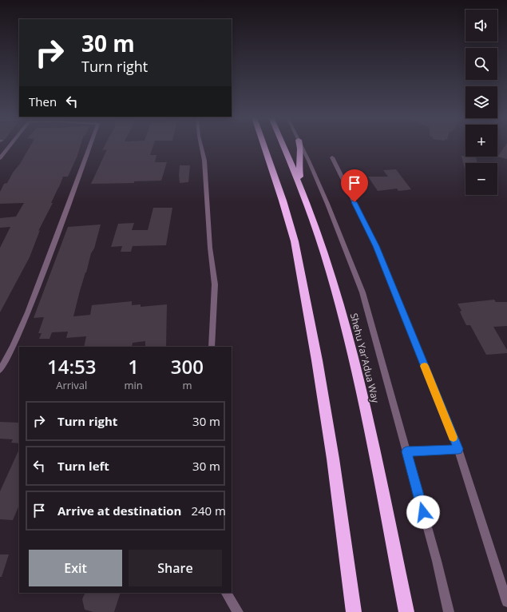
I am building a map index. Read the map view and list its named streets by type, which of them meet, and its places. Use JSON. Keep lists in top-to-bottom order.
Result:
{
  "streets": {
    "highway": ["Shehu Yar'Adua Way"]
  },
  "page": {
    "map_buttons": ["+", "−"],
    "turn": ["30 m", "Turn right"],
    "then": "Then",
    "eta": [
      "14:53",
      "Arrival",
      "1",
      "min",
      "300",
      "m"
    ],
    "list": [
      {
        "name": "Turn right",
        "value": "30 m"
      },
      {
        "name": "Turn left",
        "value": "30 m"
      },
      {
        "name": "Arrive at destination",
        "value": "240 m"
      }
    ],
    "buttons": ["Exit", "Share"]
  }
}
